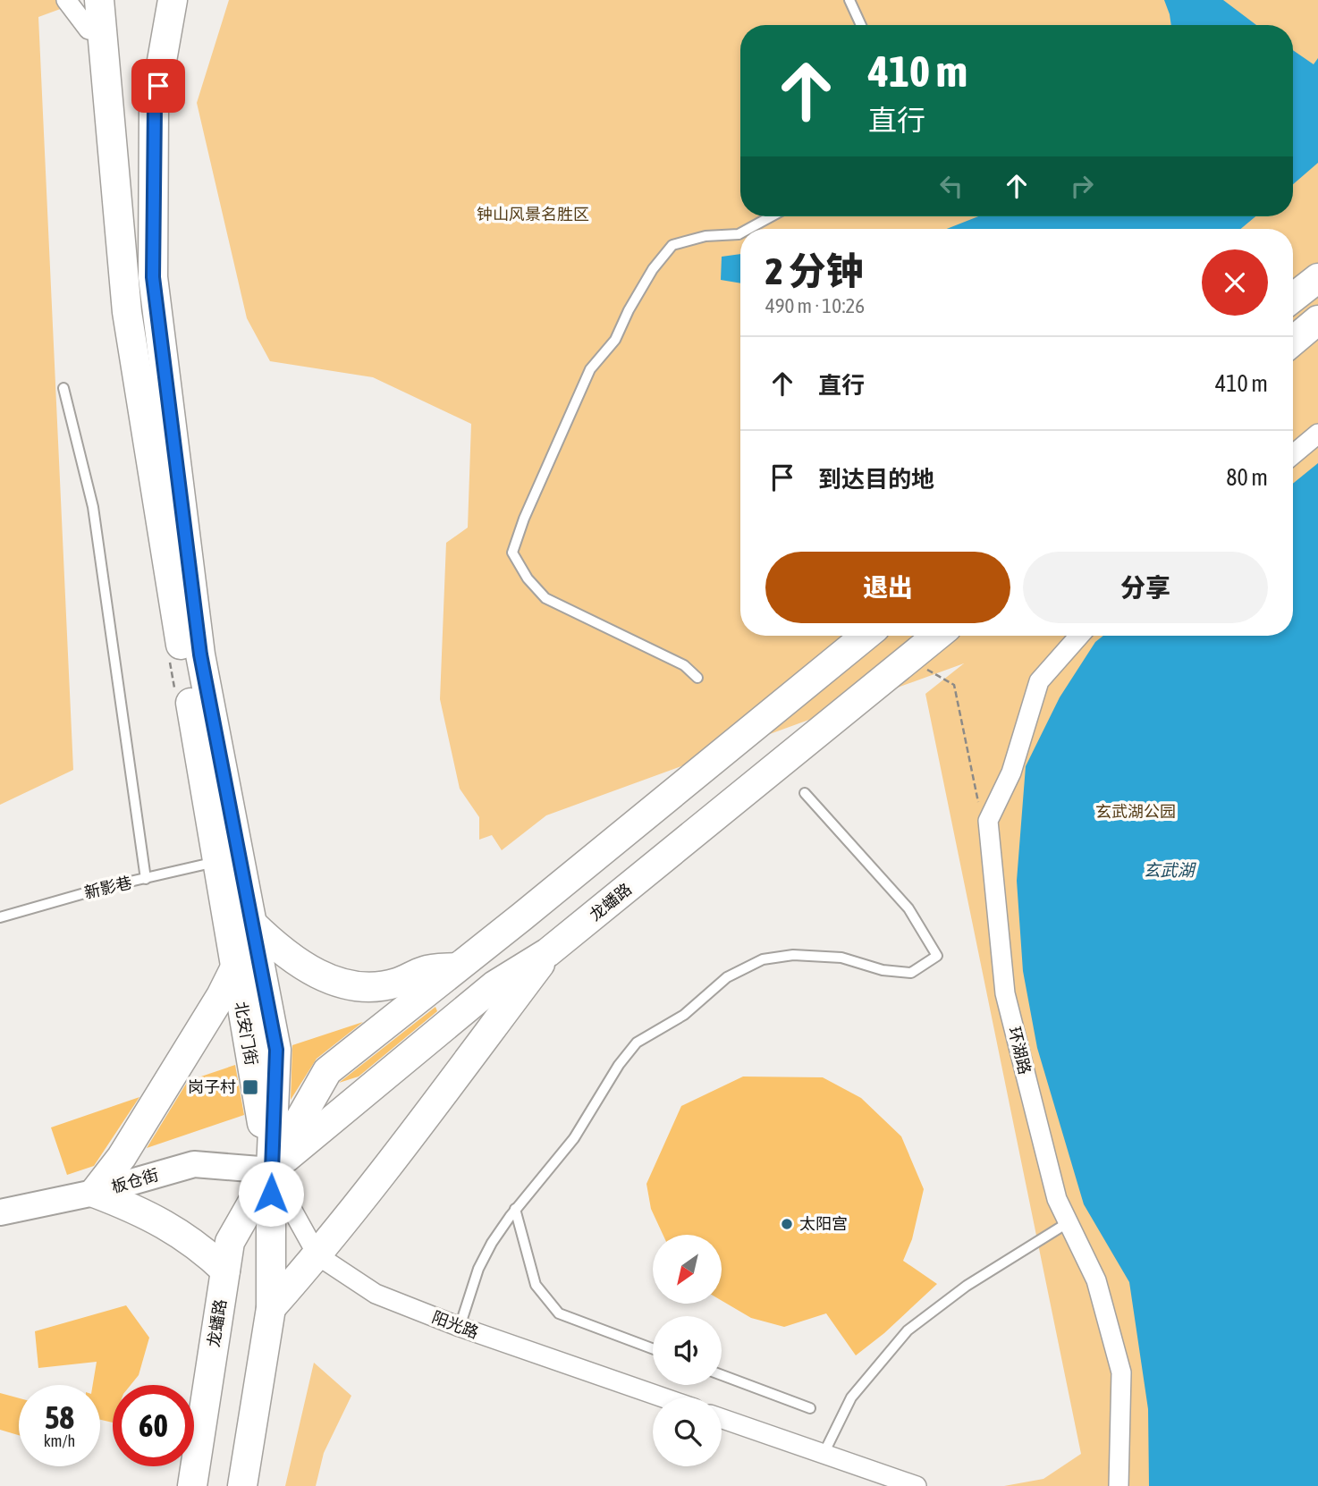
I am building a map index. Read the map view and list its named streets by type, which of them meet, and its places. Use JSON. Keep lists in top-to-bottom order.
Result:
{
  "streets": {
    "main road": ["龙蟠路", "北安门街", "板仓街"],
    "street": ["环湖路", "阳光路"],
    "lane": ["新影巷"]
  },
  "crossings": [
    ["新影巷", "北安门街"],
    ["龙蟠路", "北安门街"],
    ["龙蟠路", "板仓街"],
    ["龙蟠路", "阳光路"],
    ["北安门街", "板仓街"],
    ["北安门街", "阳光路"],
    ["板仓街", "阳光路"]
  ],
  "water": ["玄武湖"],
  "parks": ["钟山风景名胜区", "玄武湖公园"],
  "places": {
    "transit": ["岗子村"],
    "other": ["太阳宫"]
  },
  "north": "bottom left",
  "page": {
    "turn": ["410 m", "直行"],
    "heading": ["2 分钟", "490 m · 10:26"],
    "list": [
      {
        "name": "直行",
        "value": "410 m"
      },
      {
        "name": "到达目的地",
        "value": "80 m"
      }
    ],
    "buttons": ["退出", "分享"],
    "speed": "58 km/h",
    "limit": "60"
  }
}
